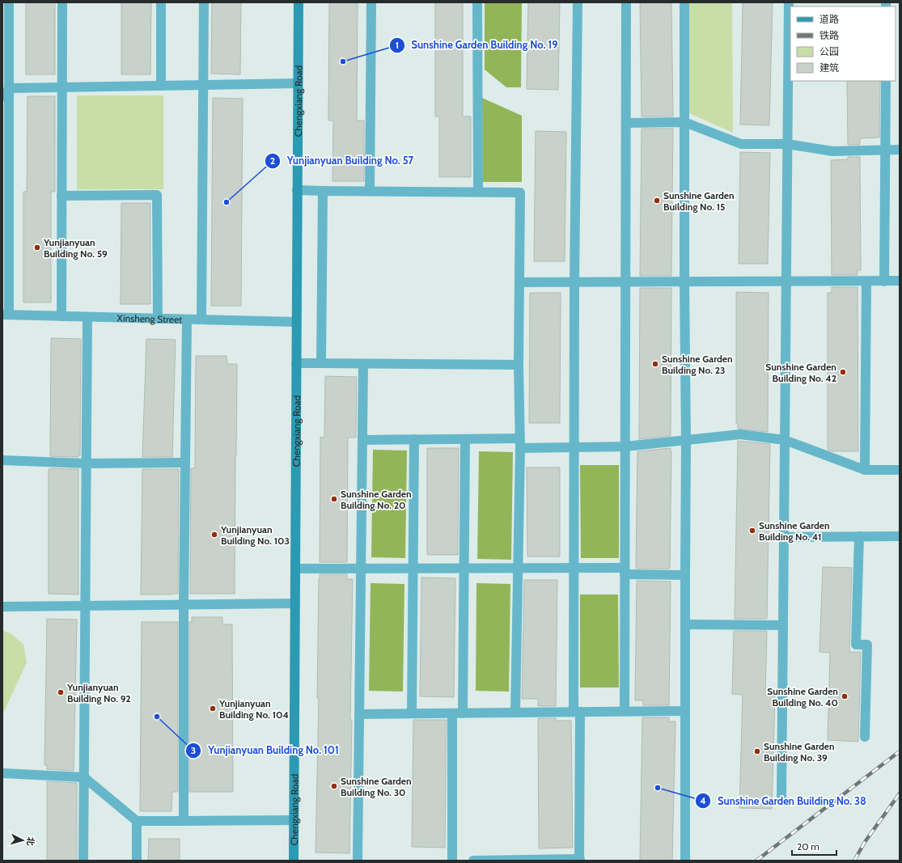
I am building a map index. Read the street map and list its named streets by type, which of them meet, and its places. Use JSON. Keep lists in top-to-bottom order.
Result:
{
  "streets": {
    "main road": ["Chengxiang Road"],
    "street": ["Xinsheng Street"]
  },
  "crossings": [
    ["Chengxiang Road", "Xinsheng Street"]
  ],
  "places": [
    "Sunshine Garden Building No. 19",
    "Sunshine Garden Building No. 15",
    "Yunjianyuan Building No. 57",
    "Yunjianyuan Building No. 59",
    "Sunshine Garden Building No. 23",
    "Sunshine Garden Building No. 42",
    "Sunshine Garden Building No. 20",
    "Sunshine Garden Building No. 41",
    "Yunjianyuan Building No. 103",
    "Yunjianyuan Building No. 92",
    "Sunshine Garden Building No. 40",
    "Yunjianyuan Building No. 104",
    "Yunjianyuan Building No. 101",
    "Sunshine Garden Building No. 39",
    "Sunshine Garden Building No. 30",
    "Sunshine Garden Building No. 38"
  ],
  "legend": [
    "道路",
    "铁路",
    "公园",
    "建筑"
  ],
  "scale_bar": "20 m",
  "north": "right"
}
